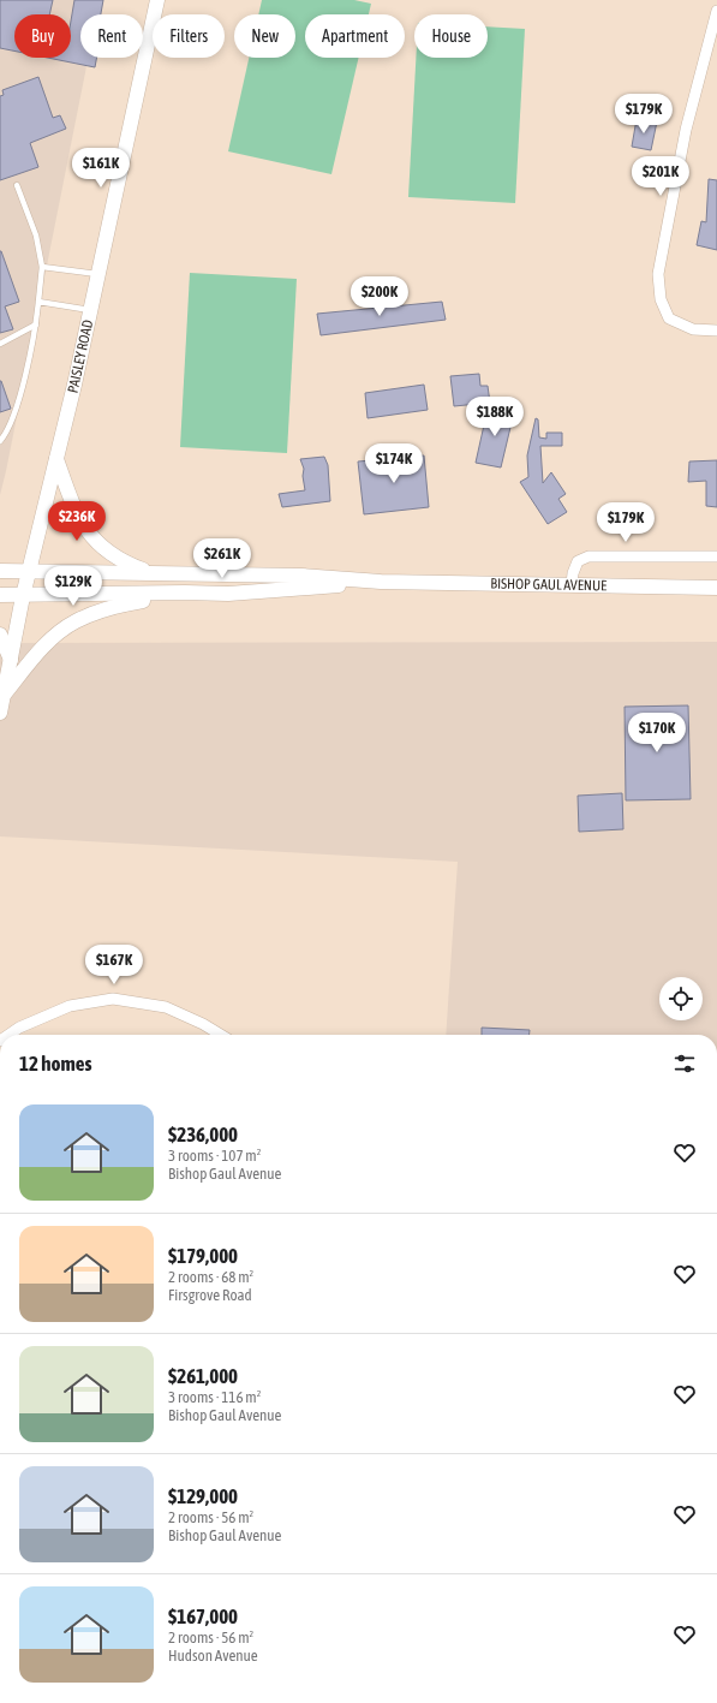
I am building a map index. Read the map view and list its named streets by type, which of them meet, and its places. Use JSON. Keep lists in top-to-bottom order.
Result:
{
  "streets": {
    "main road": ["PAISLEY ROAD", "BISHOP GAUL AVENUE"]
  },
  "crossings": [
    ["PAISLEY ROAD", "BISHOP GAUL AVENUE"]
  ],
  "page": {
    "chip": [
      "Buy",
      "Rent",
      "Filters",
      "New",
      "Apartment",
      "House"
    ],
    "price": [
      "$179K",
      "$161K",
      "$201K",
      "$200K",
      "$188K",
      "$174K",
      "$236K",
      "$179K",
      "$261K",
      "$129K",
      "$170K",
      "$167K"
    ],
    "heading": "12 homes",
    "list": [
      {
        "name": "$236,000",
        "note": "3 rooms · 107 m² · Bishop Gaul Avenue"
      },
      {
        "name": "$179,000",
        "note": "2 rooms · 68 m² · Firsgrove Road"
      },
      {
        "name": "$261,000",
        "note": "3 rooms · 116 m² · Bishop Gaul Avenue"
      },
      {
        "name": "$129,000",
        "note": "2 rooms · 56 m² · Bishop Gaul Avenue"
      },
      {
        "name": "$167,000",
        "note": "2 rooms · 56 m² · Hudson Avenue"
      }
    ]
  }
}
